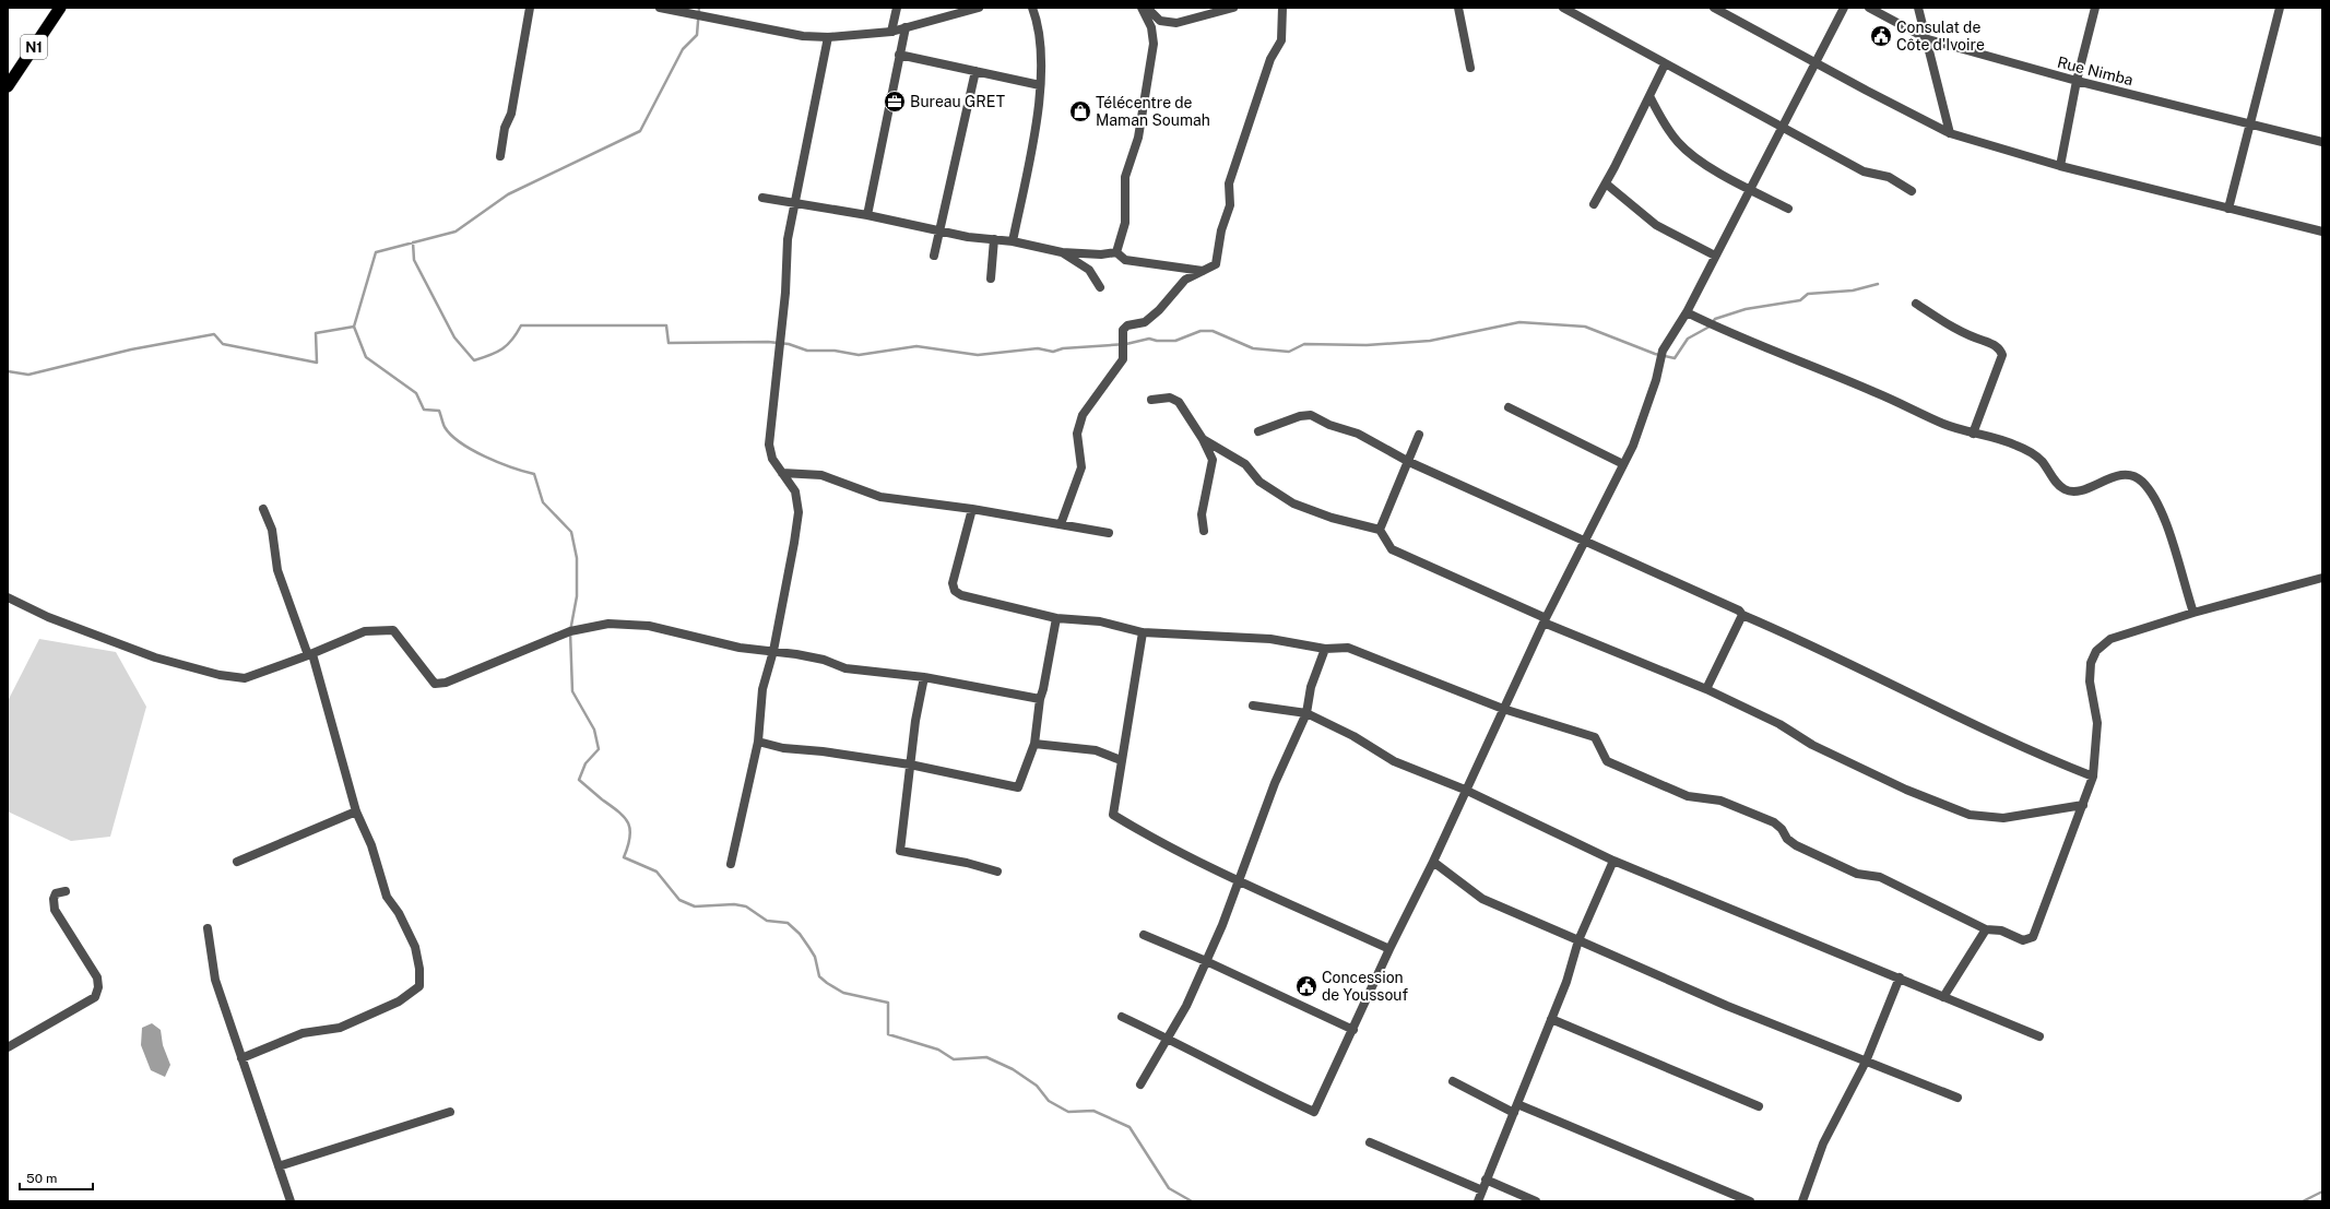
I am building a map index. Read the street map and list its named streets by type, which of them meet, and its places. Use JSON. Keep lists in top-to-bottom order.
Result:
{
  "streets": {
    "highway": ["N1"],
    "street": ["Rue Nimba"]
  },
  "places": {
    "public building": ["Consulat de Côte d'Ivoire", "Concession de Youssouf"],
    "office": ["Bureau GRET"],
    "shop": ["Télécentre de Maman Soumah"]
  },
  "scale_bar": "50 m"
}
